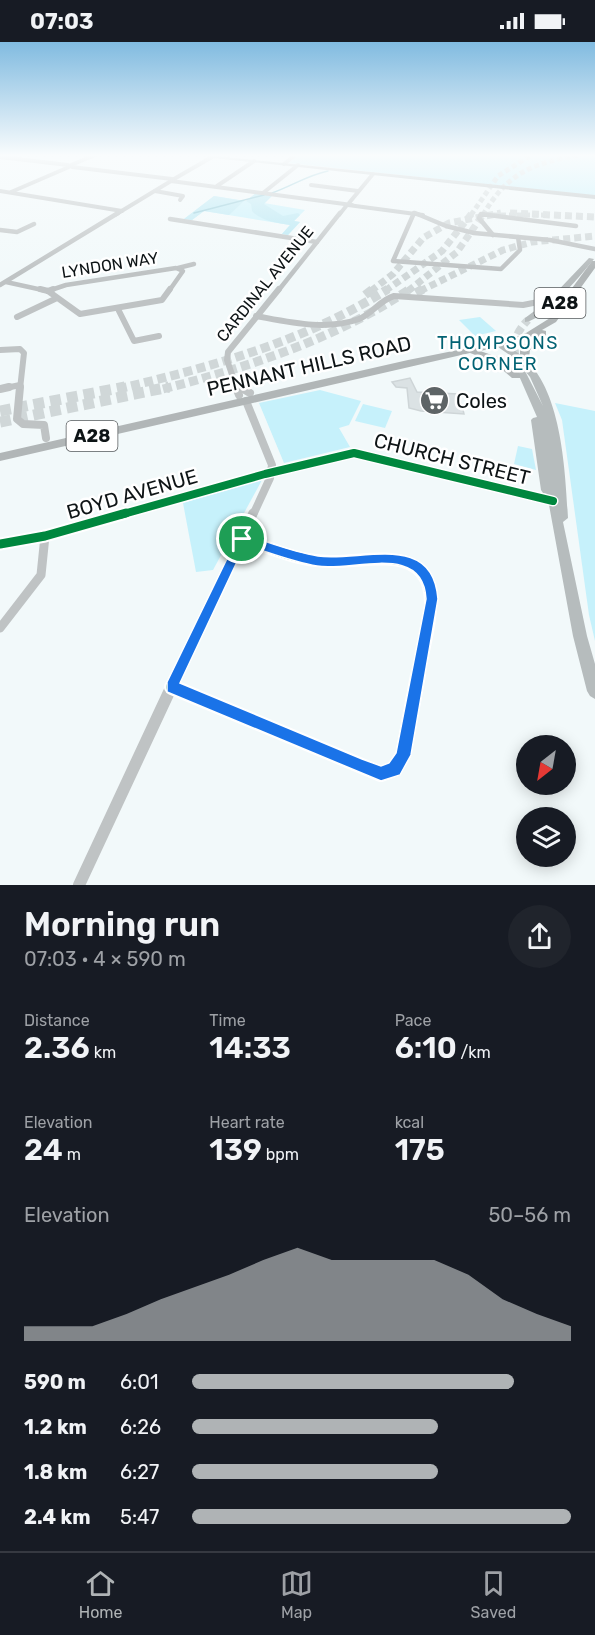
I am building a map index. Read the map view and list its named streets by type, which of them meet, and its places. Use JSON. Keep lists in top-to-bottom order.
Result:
{
  "streets": {
    "highway": ["A28", "PENNANT HILLS ROAD"],
    "street": [
      "LYNDON WAY",
      "CARDINAL AVENUE",
      "CHURCH STREET",
      "BOYD AVENUE"
    ]
  },
  "crossings": [
    ["CARDINAL AVENUE", "PENNANT HILLS ROAD"],
    ["CARDINAL AVENUE", "CHURCH STREET"],
    ["CARDINAL AVENUE", "BOYD AVENUE"],
    ["A28", "PENNANT HILLS ROAD"],
    ["CHURCH STREET", "BOYD AVENUE"]
  ],
  "districts": ["THOMPSONS CORNER"],
  "places": {
    "supermarket": ["Coles"]
  },
  "north": "bottom left",
  "page": {
    "status": "07:03",
    "heading": ["Morning run", "07:03 · 4 × 590 m"],
    "stats": [
      ["Distance", "2.36 km"],
      ["Time", "14:33"],
      ["Pace", "6:10 /km"],
      ["Elevation", "24 m"],
      ["Heart rate", "139 bpm"],
      ["kcal", "175"]
    ],
    "chart": ["Elevation", "50–56 m"],
    "list": [
      {
        "name": "590 m",
        "note": "6:01"
      },
      {
        "name": "1.2 km",
        "note": "6:26"
      },
      {
        "name": "1.8 km",
        "note": "6:27"
      },
      {
        "name": "2.4 km",
        "note": "5:47"
      }
    ],
    "tabs": ["Home", "Map", "Saved"]
  }
}
